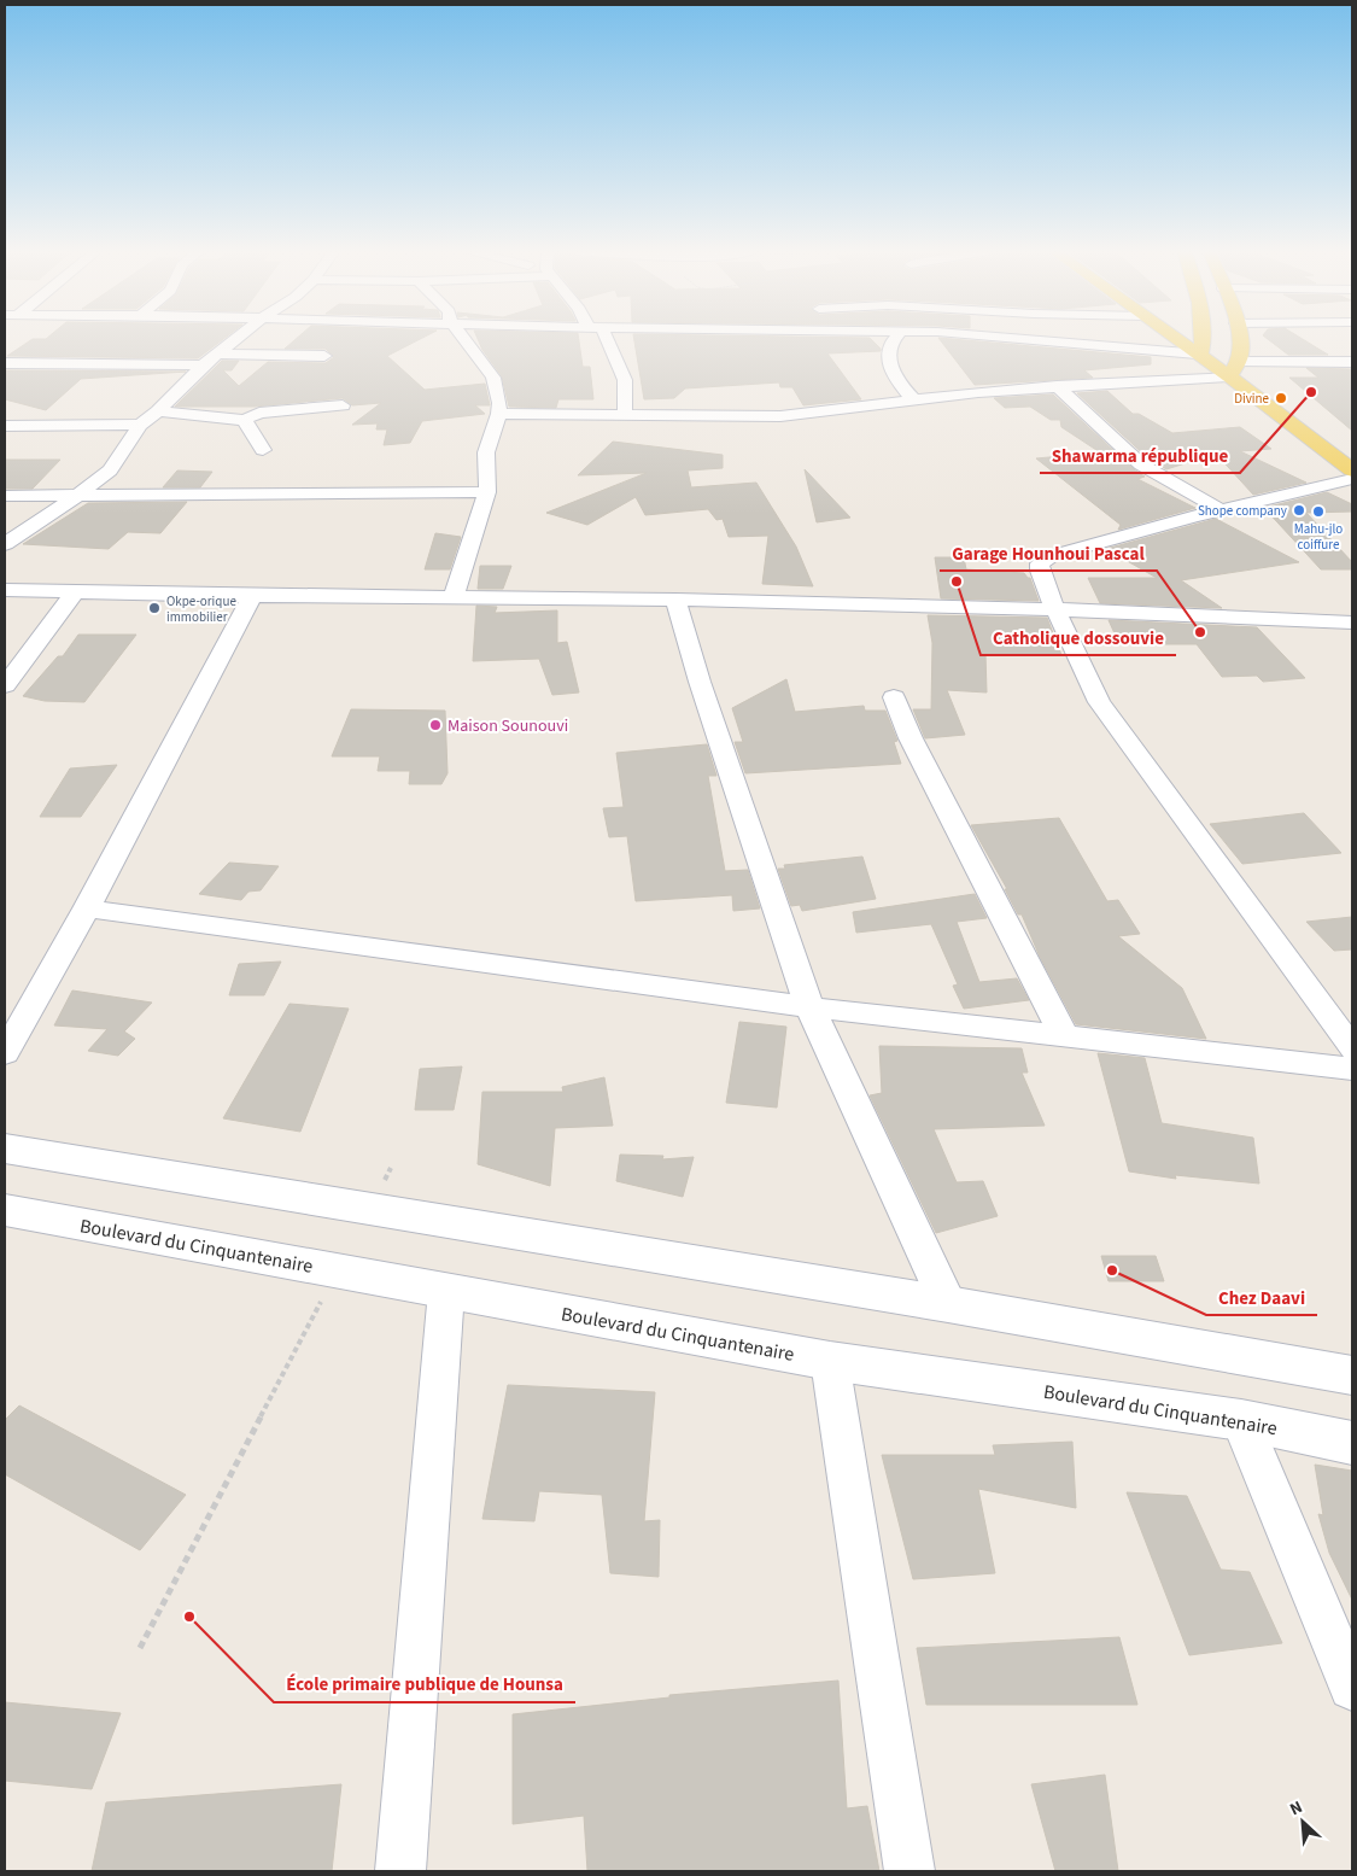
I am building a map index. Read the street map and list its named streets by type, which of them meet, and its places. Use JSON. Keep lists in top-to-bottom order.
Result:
{
  "streets": {
    "main road": ["Boulevard du Cinquantenaire"]
  },
  "places": [
    "Shawarma république",
    "Divine",
    "Shope company",
    "Mahu-jlo coiffure",
    "Catholique dossouvie",
    "Okpe-orique immobilier",
    "Garage Hounhoui Pascal",
    "Maison Sounouvi",
    "Chez Daavi",
    "École primaire publique de Hounsa"
  ],
  "north": "top left"
}
